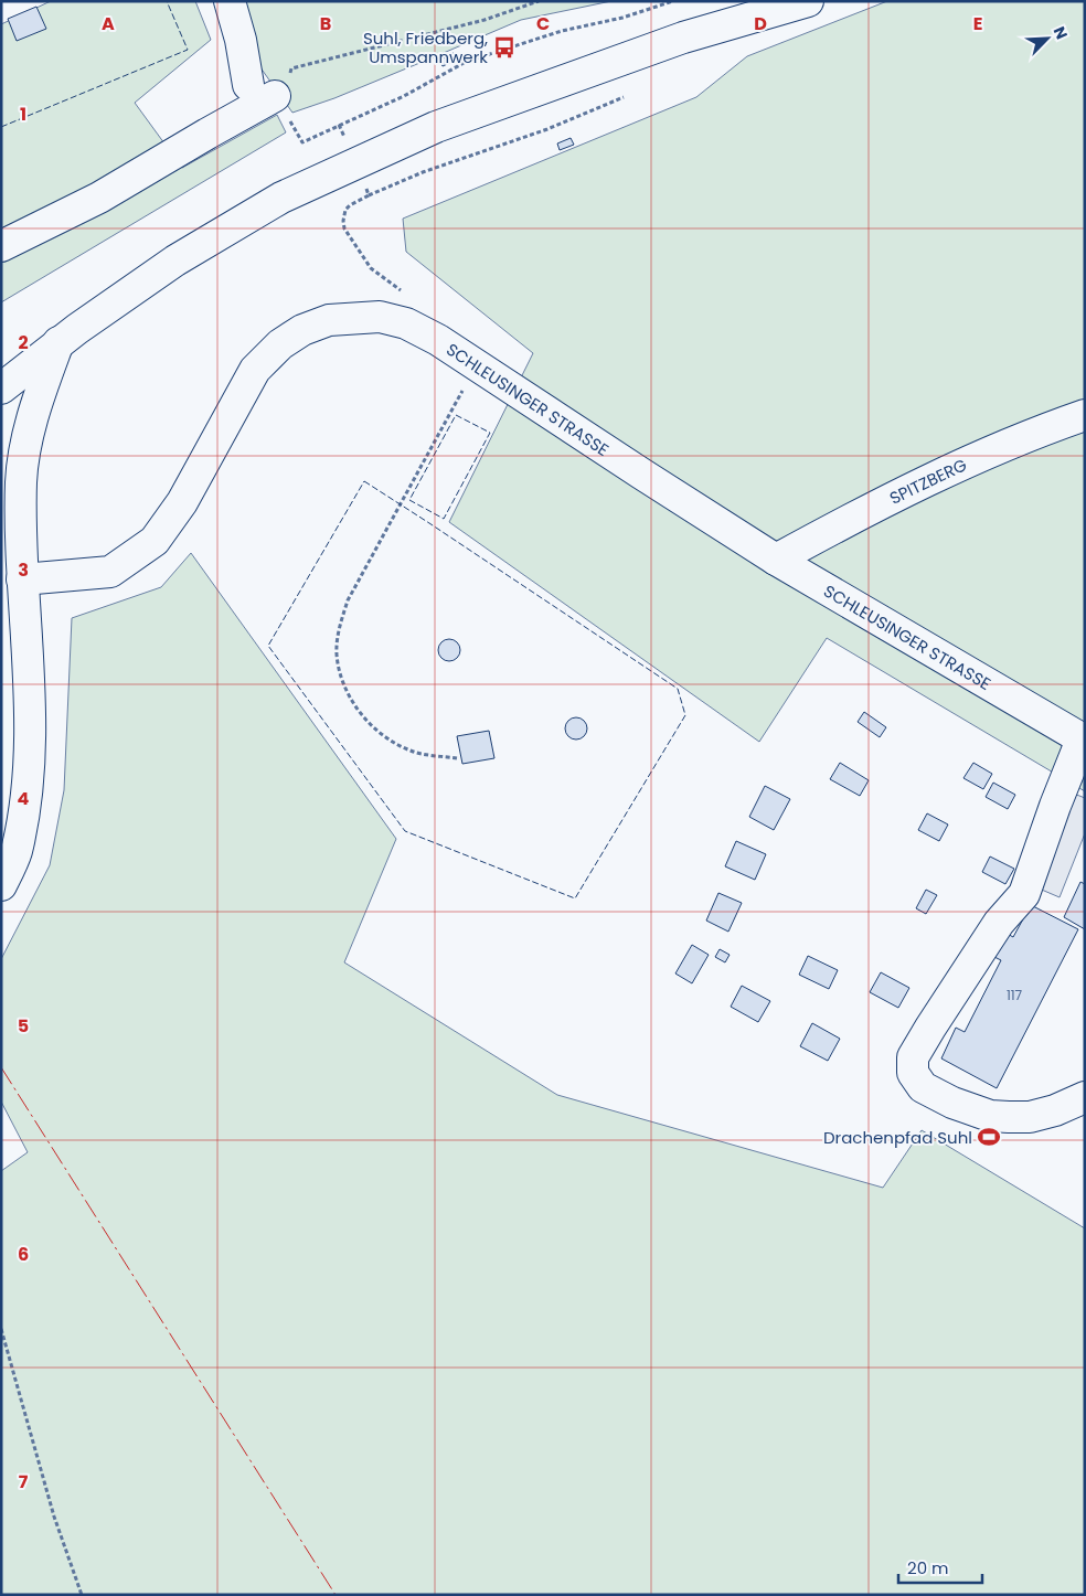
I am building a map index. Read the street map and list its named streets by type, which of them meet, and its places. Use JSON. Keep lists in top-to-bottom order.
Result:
{
  "streets": {
    "main road": ["SCHLEUSINGER STRASSE", "SPITZBERG"]
  },
  "crossings": [
    ["SCHLEUSINGER STRASSE", "SPITZBERG"]
  ],
  "places": {
    "bus stop": ["Suhl, Friedberg, Umspannwerk"],
    "sports": ["Drachenpfad Suhl"]
  },
  "house_numbers": ["117"],
  "scale_bar": "20 m",
  "north": "top right",
  "grid": {
    "columns": [
      "A",
      "B",
      "C",
      "D",
      "E"
    ],
    "rows": [
      "1",
      "2",
      "3",
      "4",
      "5",
      "6",
      "7"
    ]
  }
}
